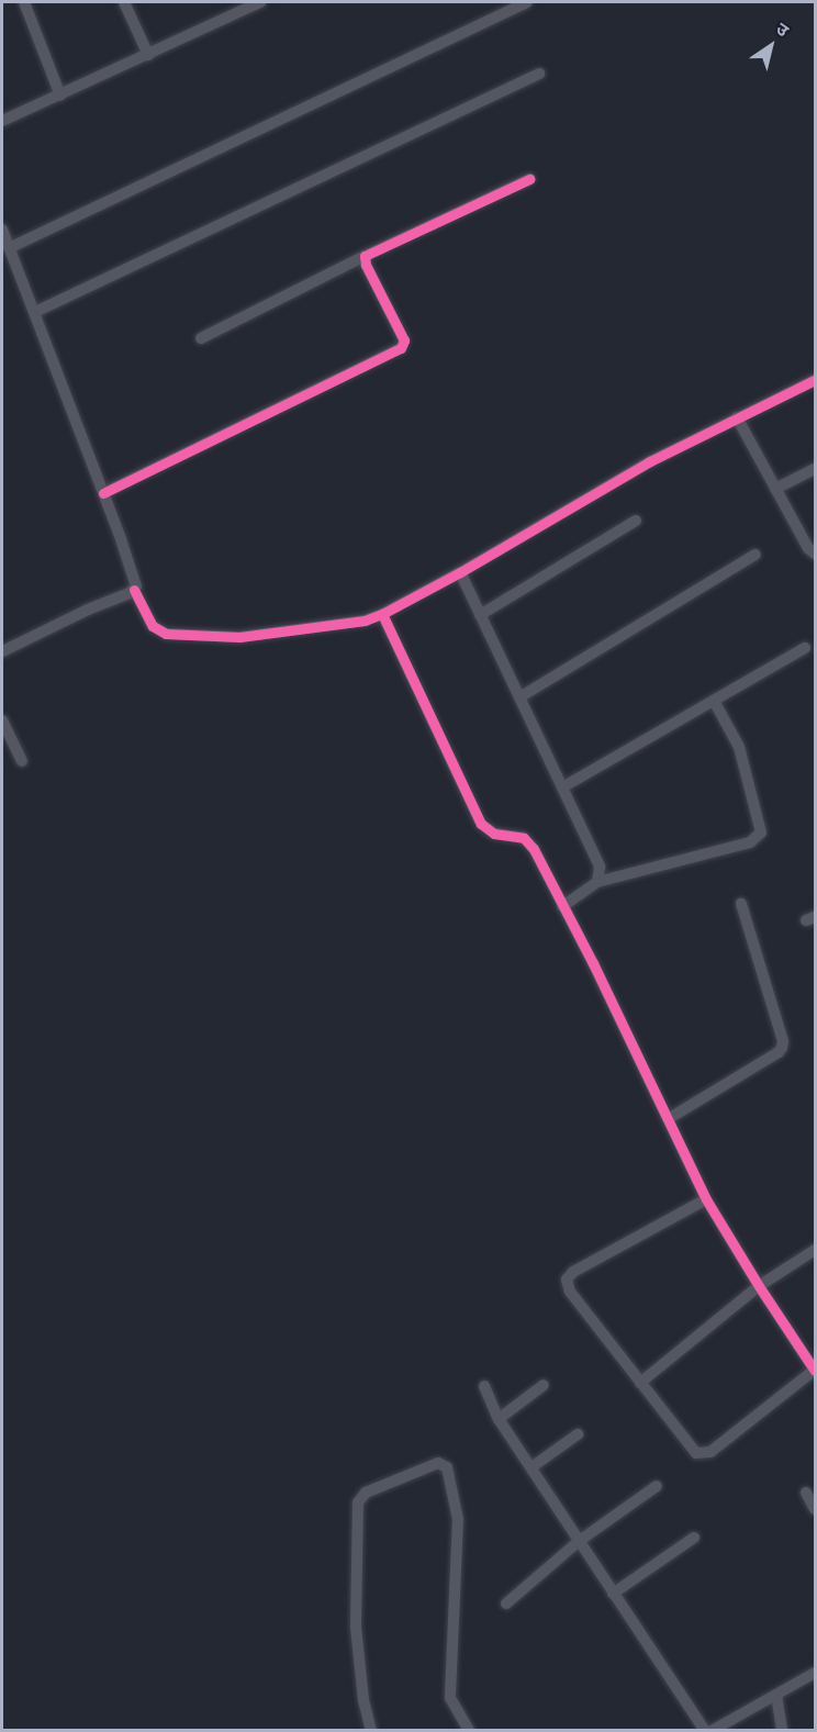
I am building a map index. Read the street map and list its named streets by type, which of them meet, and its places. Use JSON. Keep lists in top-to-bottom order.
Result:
{
  "north": "top right"
}
